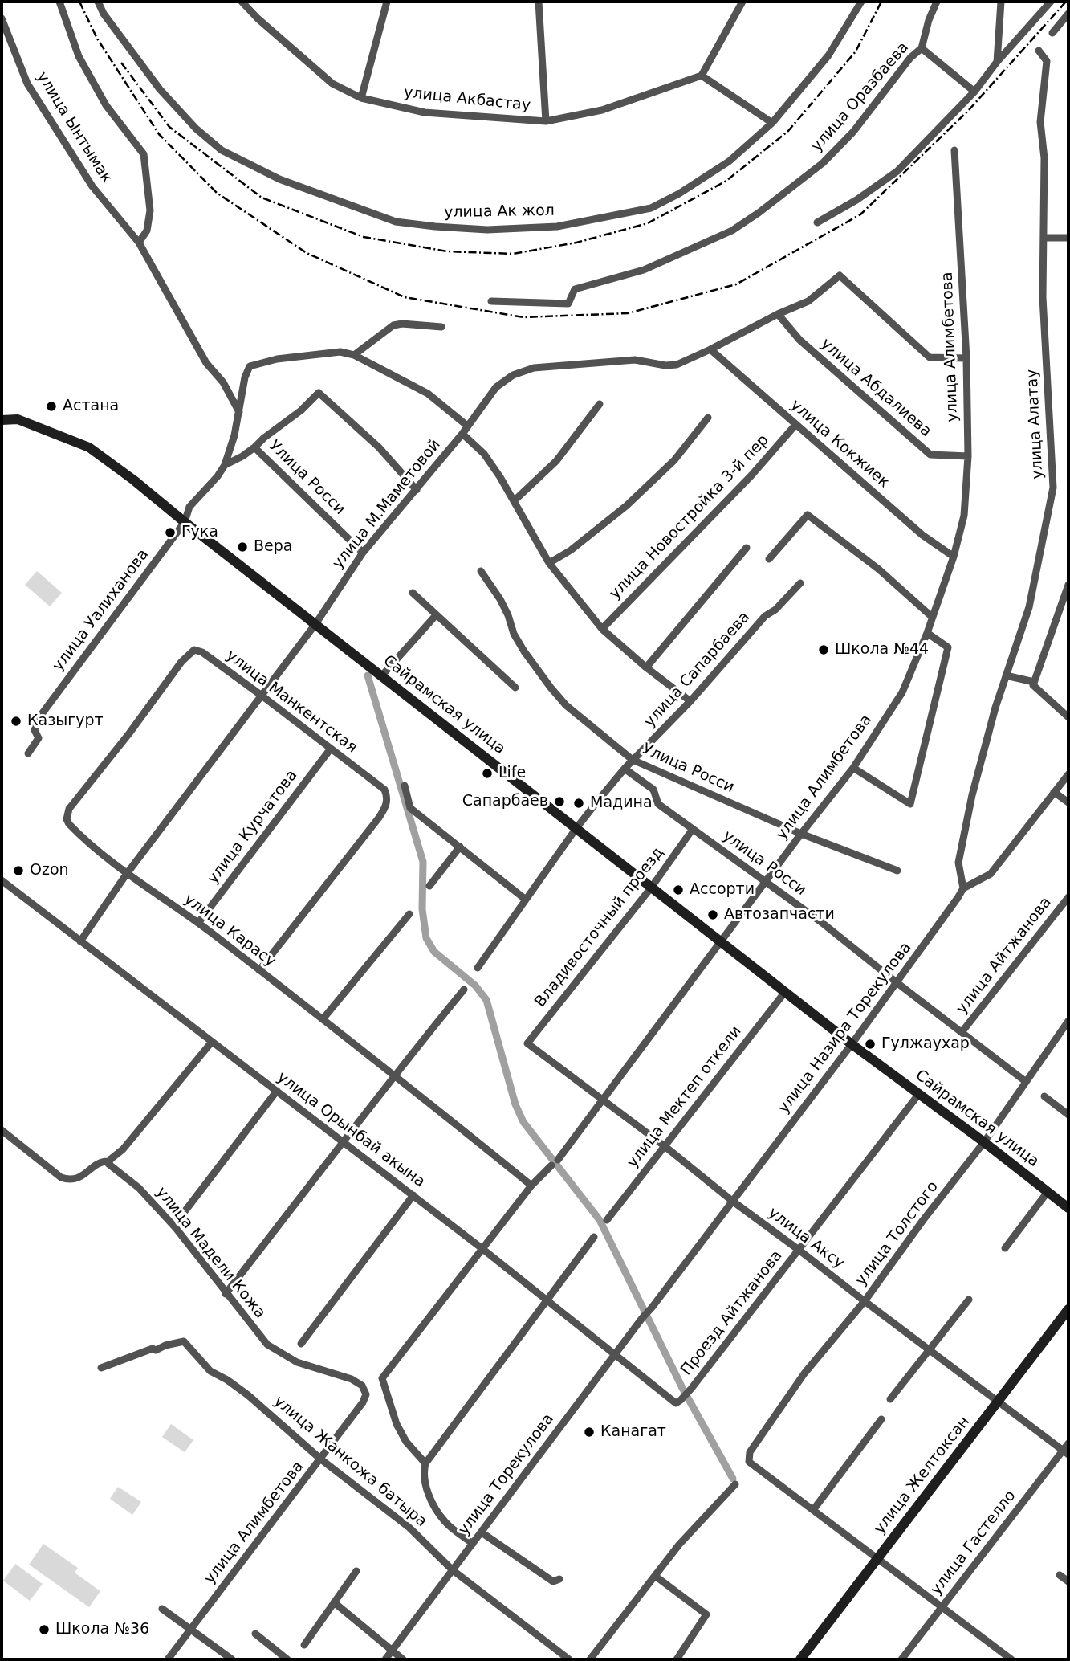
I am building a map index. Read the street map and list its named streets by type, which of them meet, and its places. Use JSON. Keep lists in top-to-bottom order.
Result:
{
  "streets": {
    "main road": ["Сайрамская улица", "улица Желтоксан"],
    "street": [
      "улица Оразбаева",
      "улица Акбастау",
      "улица Ынтымак",
      "улица Ак жол",
      "улица Алимбетова",
      "улица Абдалиева",
      "улица Алатау",
      "улица Кокжиек",
      "Улица Росси",
      "улица М.Маметовой",
      "улица Новостройка 3-й пер",
      "улица Уалиханова",
      "улица Сапарбаева",
      "улица Манкентская",
      "улица Курчатова",
      "улица Росси",
      "Владивосточный проезд",
      "улица Карасу",
      "улица Айтжанова",
      "улица Назира Торекулова",
      "улица Мектеп откели",
      "улица Орынбай акына",
      "улица Толстого",
      "улица Аксу",
      "улица Мадели Кожа",
      "Проезд Айтжанова",
      "улица Жанкожа батыра",
      "улица Торекулова",
      "улица Гастелло"
    ]
  },
  "crossings": [
    ["улица Ынтымак", "улица Уалиханова"],
    ["улица Алимбетова", "улица Абдалиева"],
    ["улица Алимбетова", "улица Кокжиек"],
    ["улица Алимбетова", "Улица Росси"],
    ["улица Алимбетова", "улица М.Маметовой"],
    ["улица Алимбетова", "Сайрамская улица"],
    ["улица Алимбетова", "улица Росси"],
    ["улица Алимбетова", "улица Аксу"],
    ["улица Алимбетова", "улица Мадели Кожа"],
    ["улица Алимбетова", "улица Жанкожа батыра"],
    ["улица Абдалиева", "улица М.Маметовой"],
    ["улица Алатау", "улица Назира Торекулова"],
    ["улица Кокжиек", "улица М.Маметовой"],
    ["улица Кокжиек", "улица Новостройка 3-й пер"],
    ["Улица Росси", "улица М.Маметовой"],
    ["Улица Росси", "улица Уалиханова"],
    ["Улица Росси", "улица Сапарбаева"],
    ["улица М.Маметовой", "улица Уалиханова"],
    ["улица М.Маметовой", "улица Манкентская"],
    ["улица М.Маметовой", "Сайрамская улица"],
    ["улица М.Маметовой", "улица Карасу"],
    ["улица М.Маметовой", "улица Орынбай акына"],
    ["улица Уалиханова", "Сайрамская улица"],
    ["улица Сапарбаева", "Сайрамская улица"],
    ["улица Сапарбаева", "улица Росси"],
    ["улица Манкентская", "улица Курчатова"],
    ["улица Манкентская", "улица Карасу"],
    ["Сайрамская улица", "Владивосточный проезд"],
    ["Сайрамская улица", "улица Назира Торекулова"],
    ["Сайрамская улица", "улица Мектеп откели"],
    ["Сайрамская улица", "улица Толстого"],
    ["Сайрамская улица", "Проезд Айтжанова"],
    ["улица Курчатова", "улица Карасу"],
    ["улица Росси", "Владивосточный проезд"],
    ["улица Росси", "улица Айтжанова"],
    ["улица Росси", "улица Назира Торекулова"],
    ["улица Росси", "улица Толстого"],
    ["Владивосточный проезд", "улица Аксу"],
    ["улица Назира Торекулова", "улица Аксу"],
    ["улица Назира Торекулова", "улица Торекулова"],
    ["улица Мектеп откели", "улица Аксу"],
    ["улица Орынбай акына", "Проезд Айтжанова"],
    ["улица Орынбай акына", "улица Торекулова"],
    ["улица Толстого", "улица Аксу"],
    ["улица Аксу", "Проезд Айтжанова"],
    ["улица Аксу", "улица Желтоксан"],
    ["улица Аксу", "улица Гастелло"],
    ["улица Жанкожа батыра", "улица Торекулова"]
  ],
  "places": [
    "Астана",
    "Гука",
    "Вера",
    "Школа №44",
    "Казыгурт",
    "Life",
    "Сапарбаев",
    "Мадина",
    "Ozon",
    "Ассорти",
    "Автозапчасти",
    "Гулжаухар",
    "Канагат",
    "Школа №36"
  ]
}
